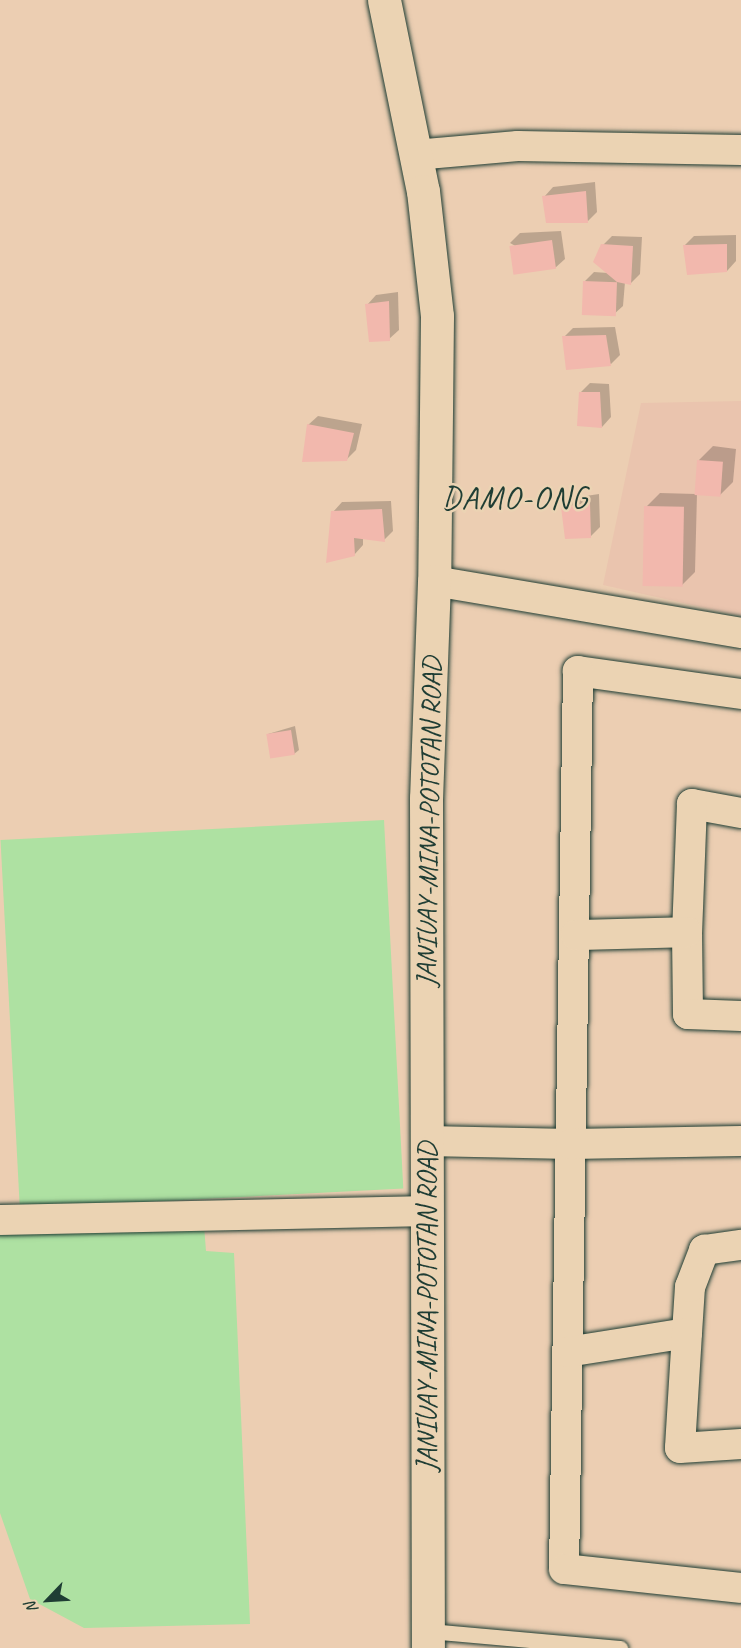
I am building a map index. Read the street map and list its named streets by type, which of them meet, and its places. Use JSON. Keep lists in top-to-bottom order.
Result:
{
  "streets": {
    "main road": ["JANIUAY-MINA-POTOTAN ROAD"]
  },
  "districts": ["DAMO-ONG"],
  "north": "bottom left"
}
